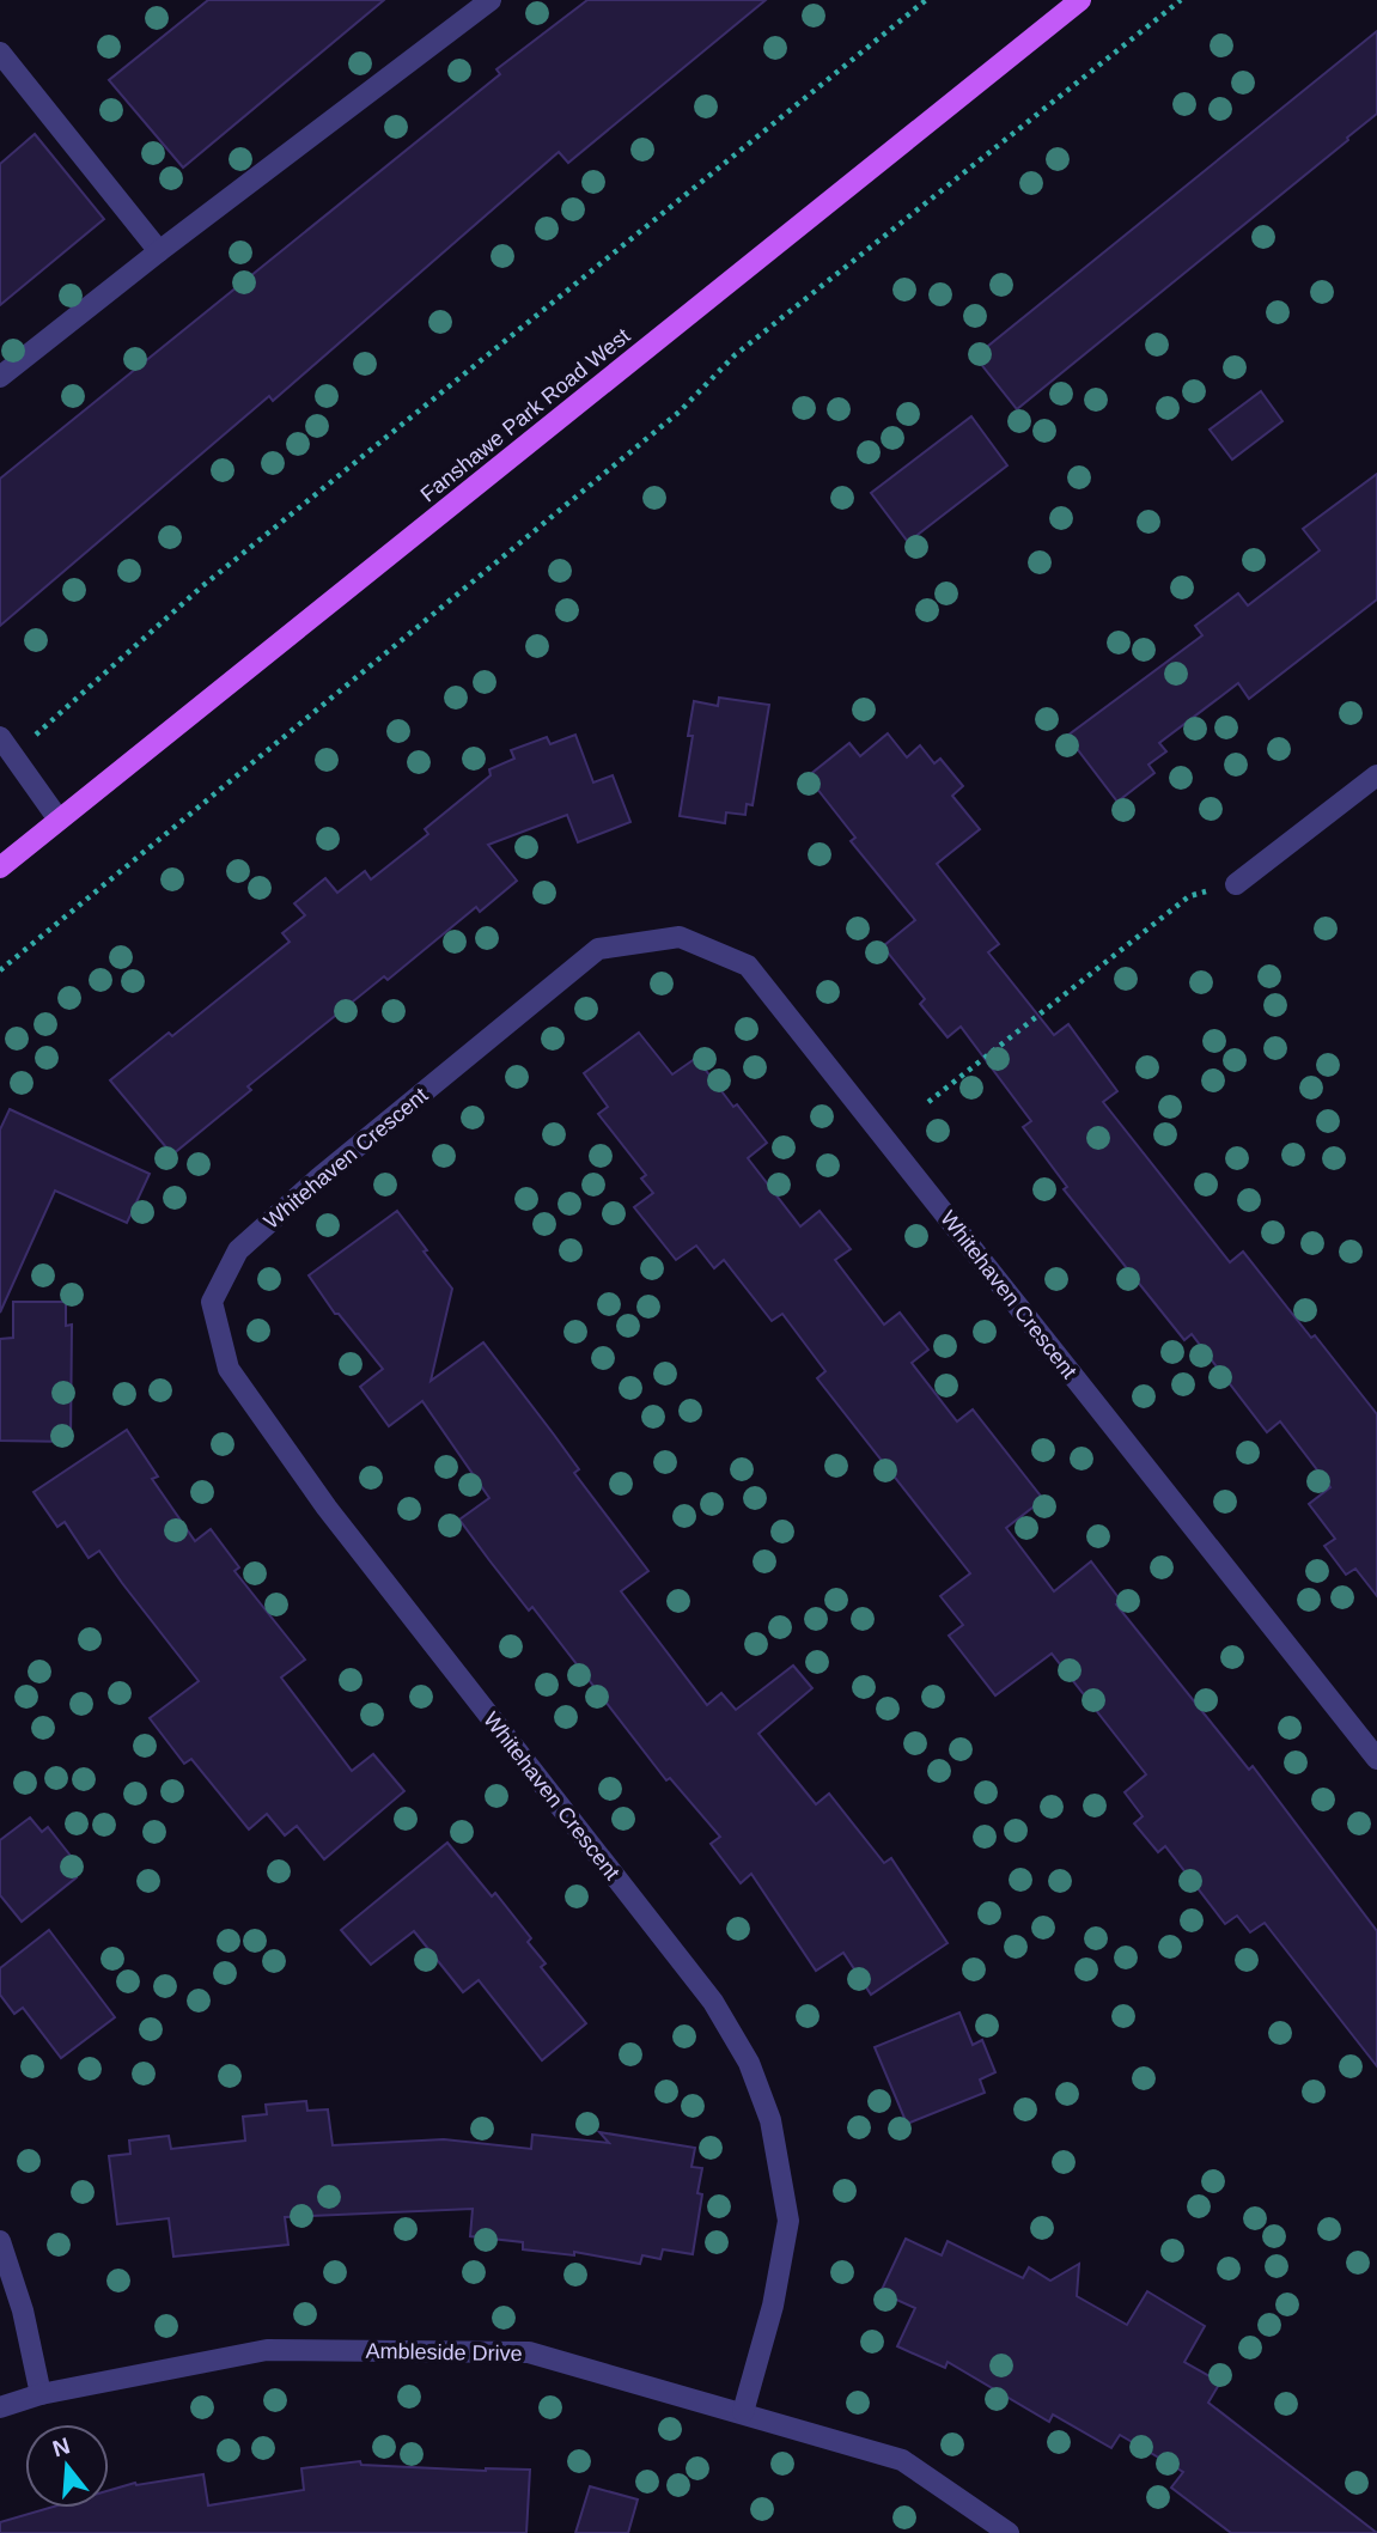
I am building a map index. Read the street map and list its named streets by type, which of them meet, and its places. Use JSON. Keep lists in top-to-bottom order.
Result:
{
  "streets": {
    "main road": ["Fanshawe Park Road West"],
    "street": ["Whitehaven Crescent", "Ambleside Drive"]
  },
  "crossings": [
    ["Whitehaven Crescent", "Ambleside Drive"]
  ],
  "north": "top"
}
